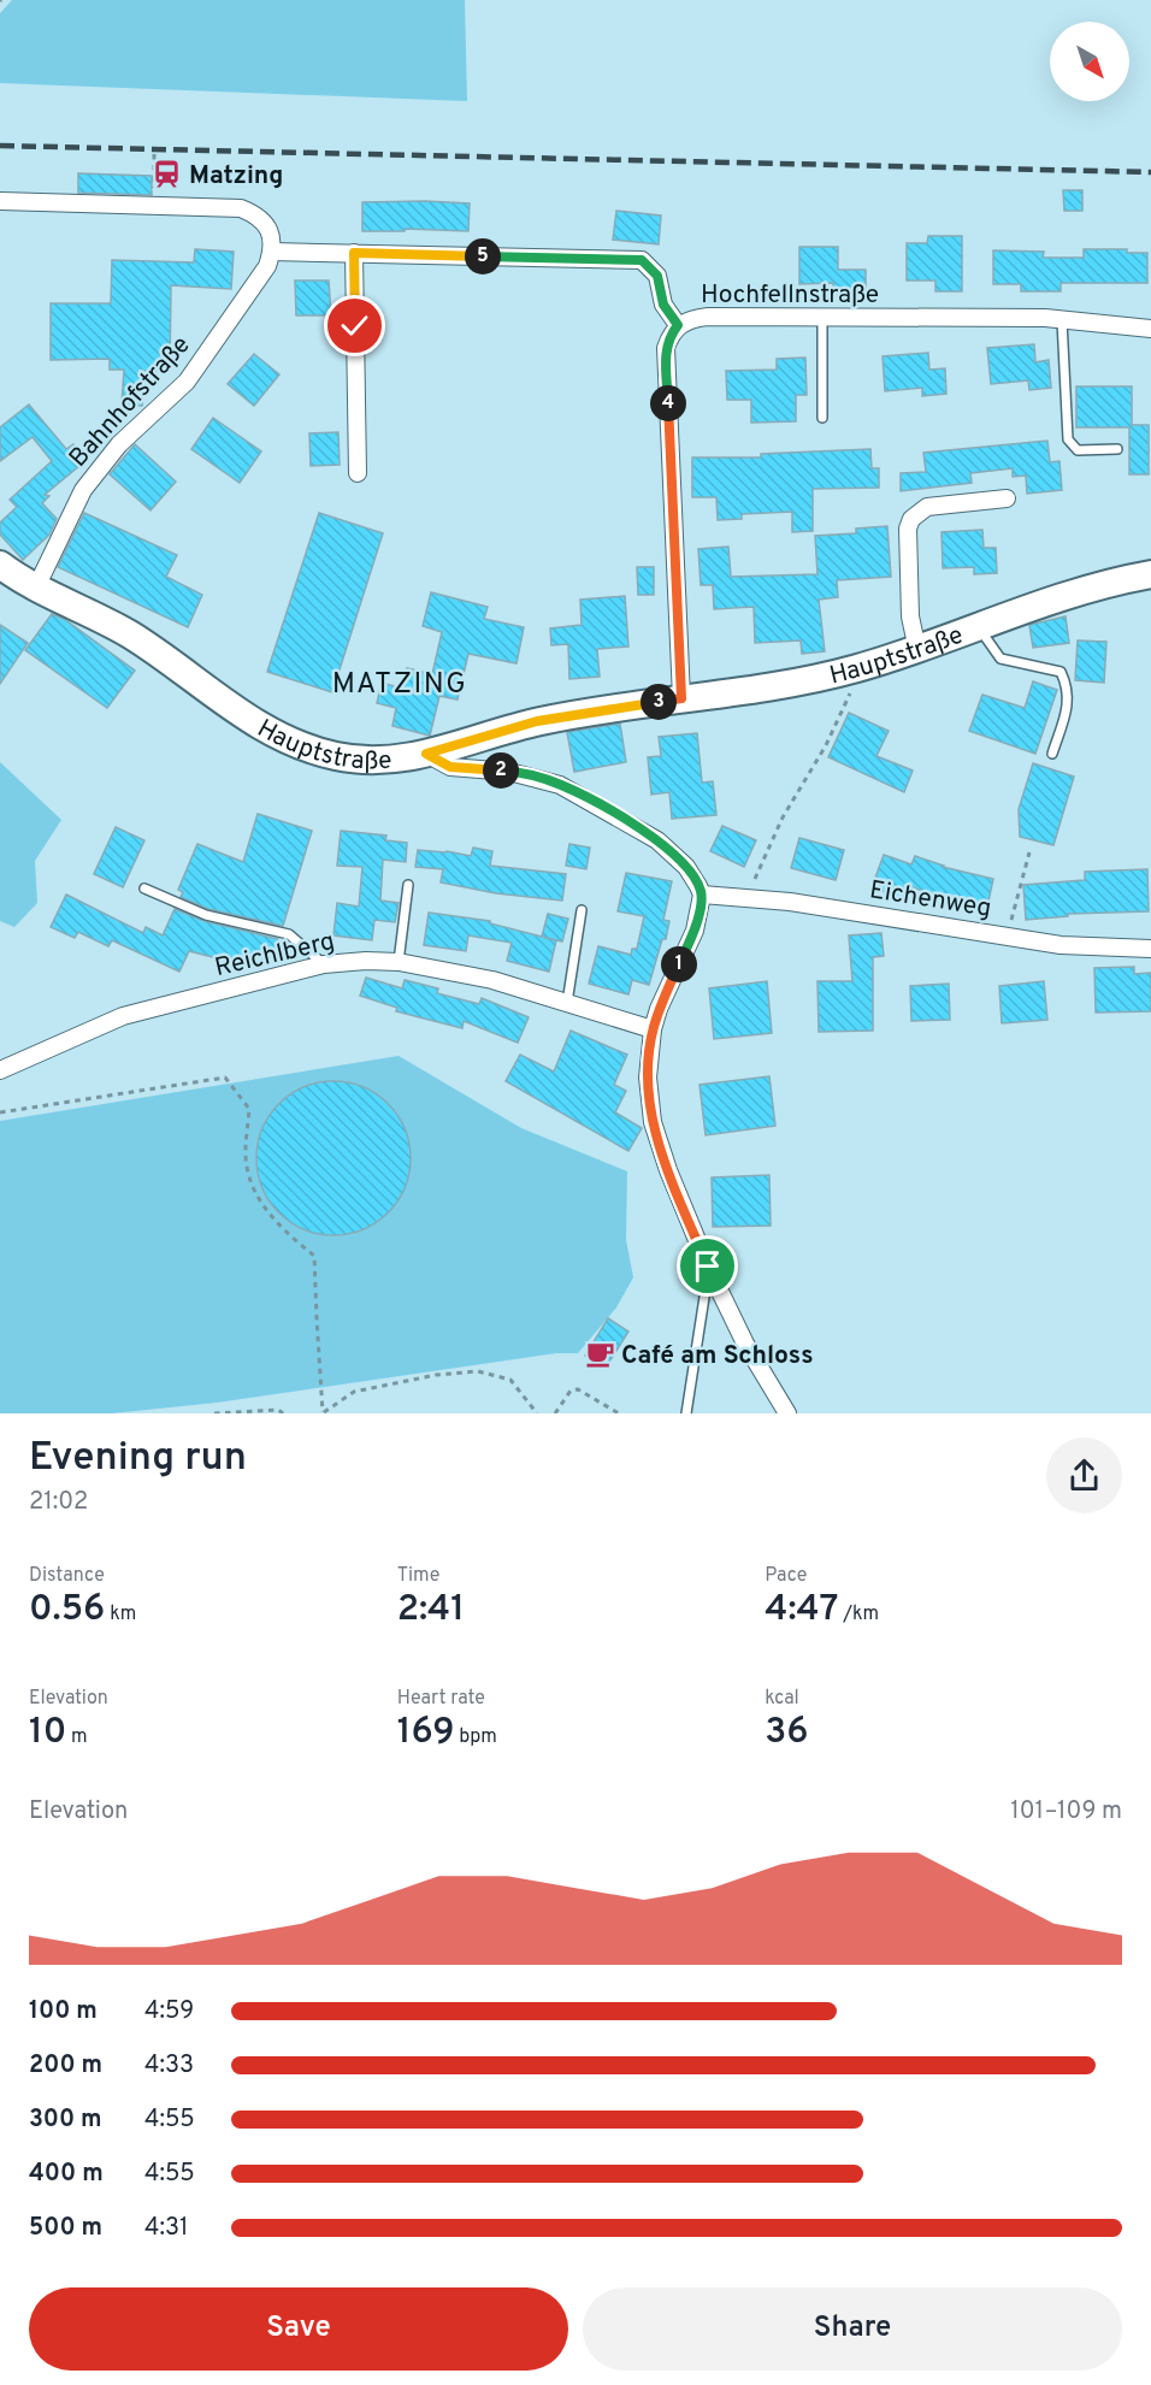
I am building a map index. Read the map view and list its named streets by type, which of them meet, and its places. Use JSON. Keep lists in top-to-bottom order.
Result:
{
  "streets": {
    "main road": ["Hauptstraße"],
    "street": [
      "Hochfellnstraße",
      "Bahnhofstraße",
      "Eichenweg",
      "Reichlberg"
    ]
  },
  "crossings": [
    ["Hochfellnstraße", "Hauptstraße"],
    ["Bahnhofstraße", "Hauptstraße"]
  ],
  "districts": ["MATZING"],
  "places": {
    "station": ["Matzing"],
    "cafe": ["Café am Schloss"]
  },
  "north": "bottom right",
  "page": {
    "pins": [
      "5",
      "4",
      "3",
      "2",
      "1"
    ],
    "heading": ["Evening run", "21:02"],
    "stats": [
      ["Distance", "0.56 km"],
      ["Time", "2:41"],
      ["Pace", "4:47 /km"],
      ["Elevation", "10 m"],
      ["Heart rate", "169 bpm"],
      ["kcal", "36"]
    ],
    "chart": ["Elevation", "101–109 m"],
    "list": [
      {
        "name": "100 m",
        "note": "4:59"
      },
      {
        "name": "200 m",
        "note": "4:33"
      },
      {
        "name": "300 m",
        "note": "4:55"
      },
      {
        "name": "400 m",
        "note": "4:55"
      },
      {
        "name": "500 m",
        "note": "4:31"
      }
    ],
    "buttons": ["Save", "Share"]
  }
}
